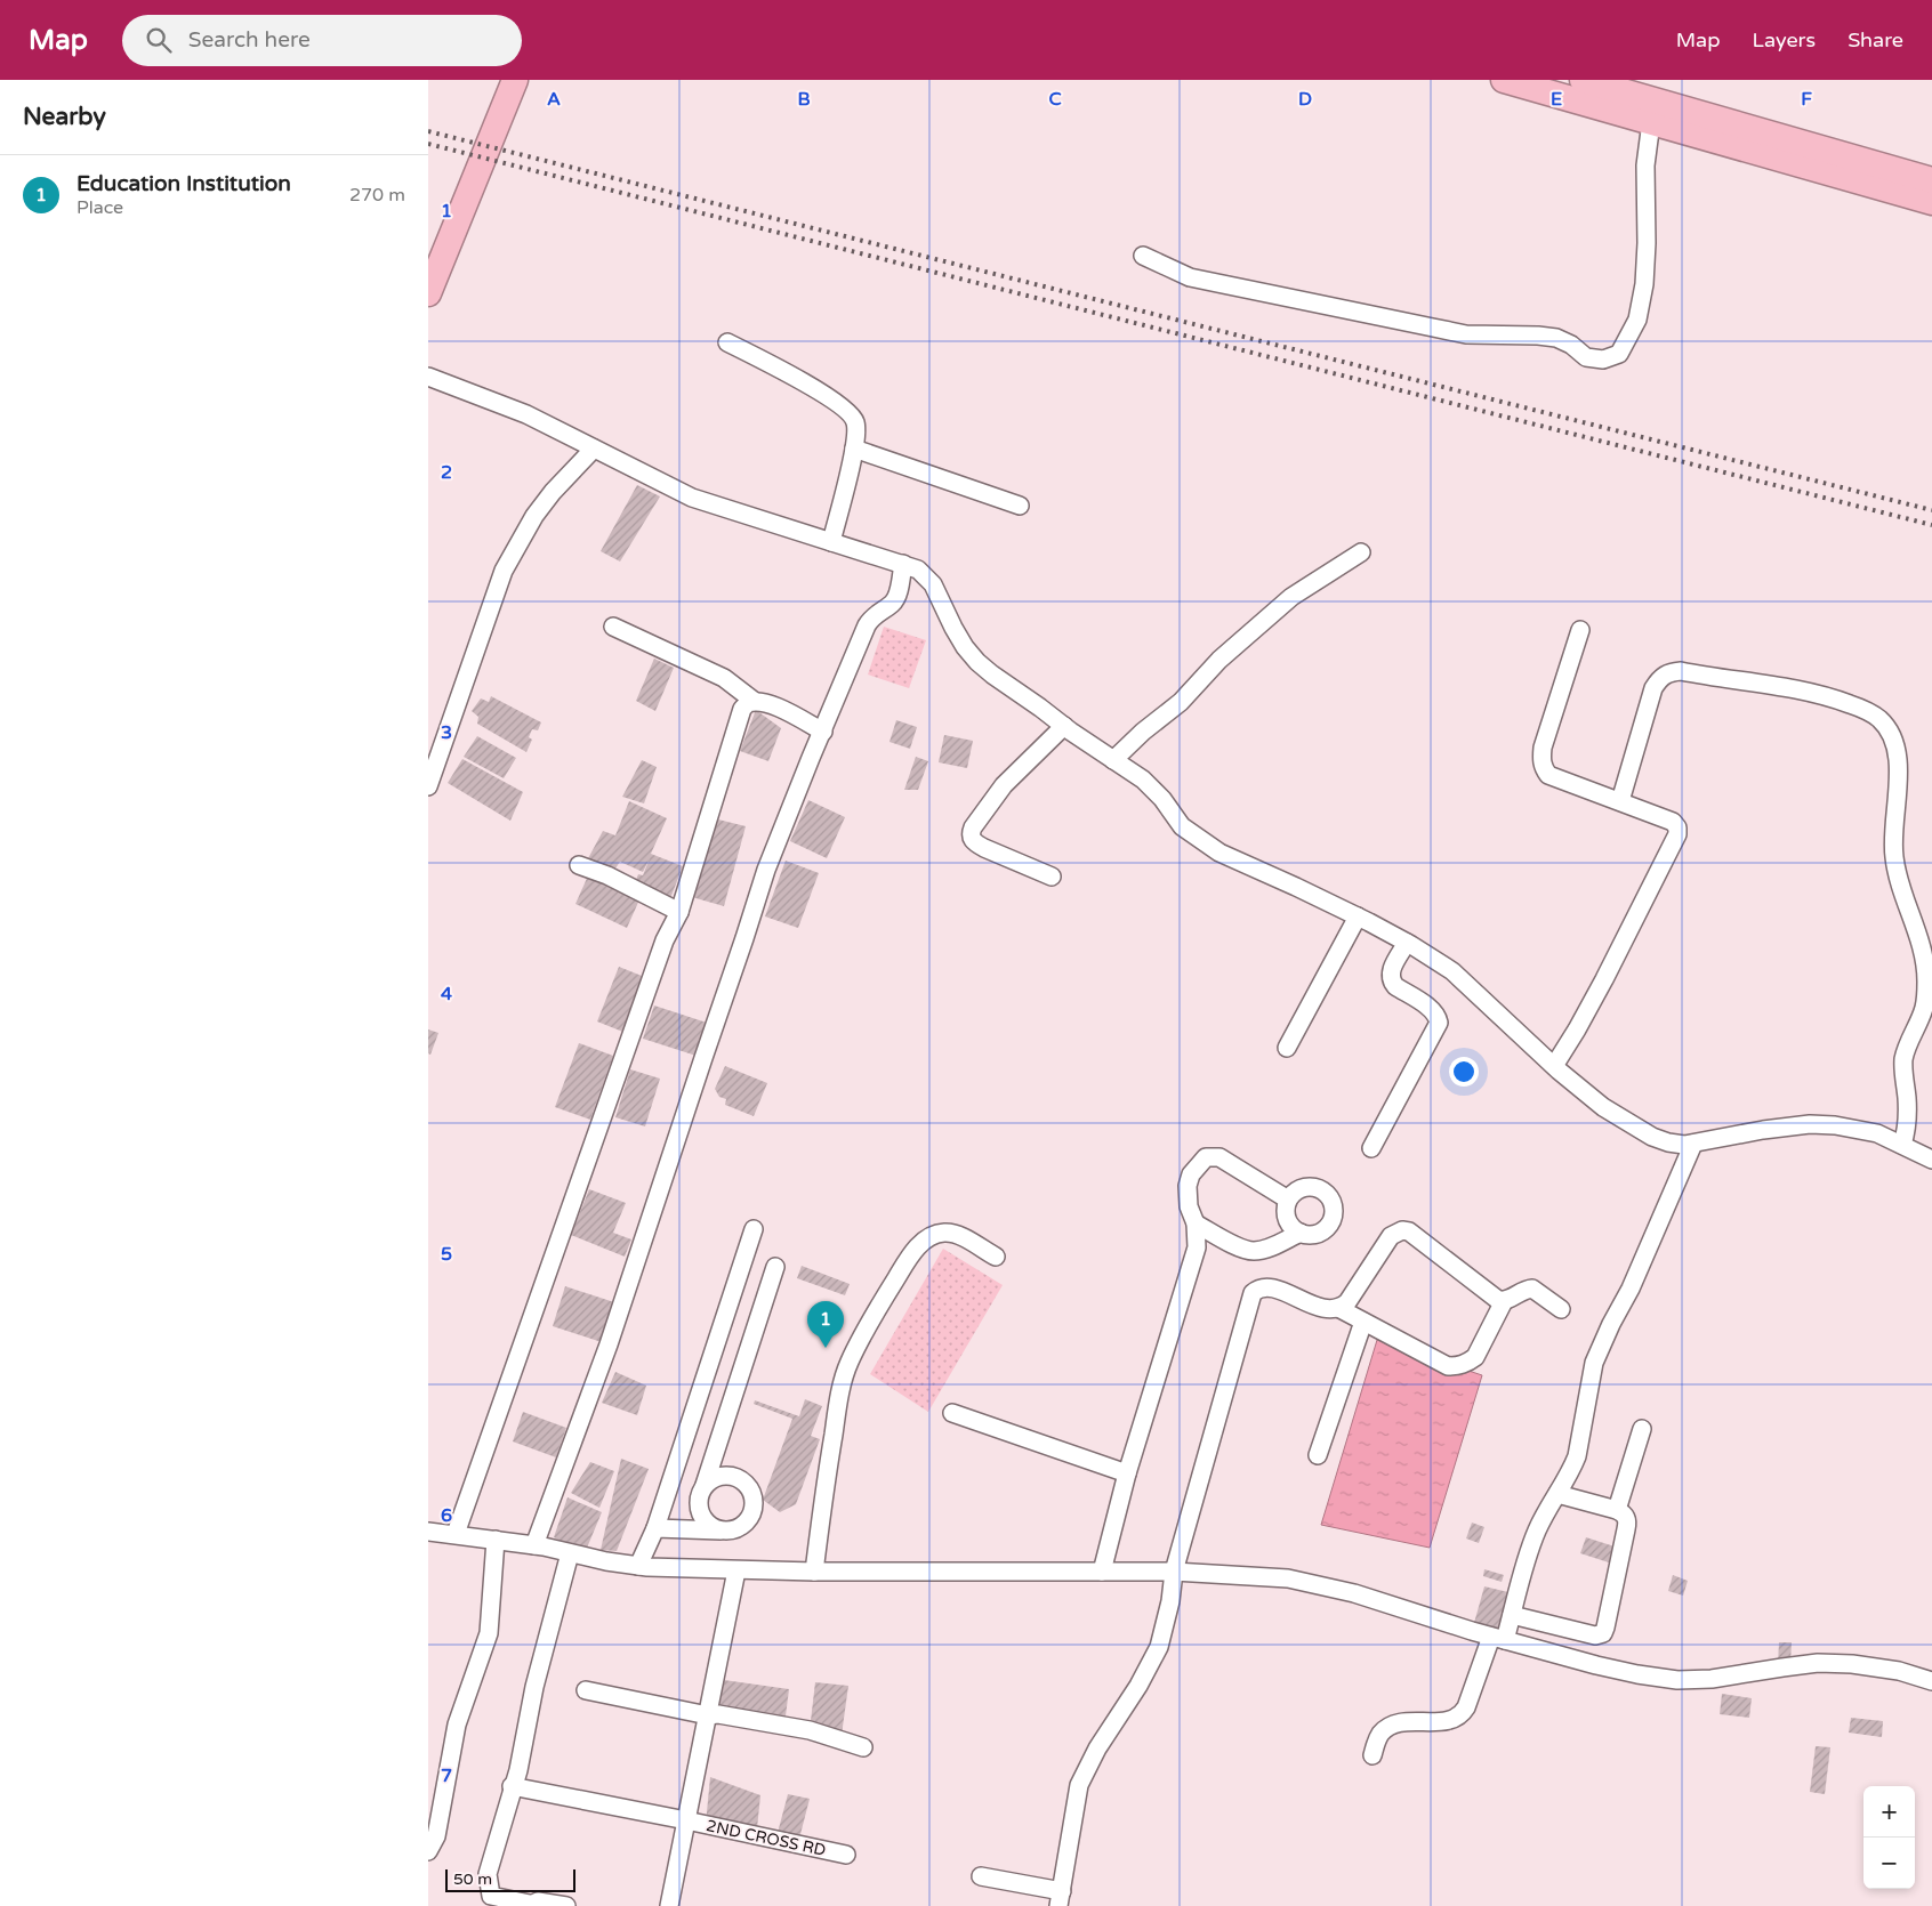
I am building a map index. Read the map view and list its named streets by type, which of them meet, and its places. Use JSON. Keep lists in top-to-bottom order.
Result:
{
  "streets": {
    "street": ["2ND CROSS RD"]
  },
  "scale_bar": "50 m",
  "page": {
    "header": "Map",
    "search": "Search here",
    "nav": ["Map", "Layers", "Share"],
    "heading": "Nearby",
    "list": [
      {
        "mark": "1",
        "name": "Education Institution",
        "note": "Place",
        "value": "270 m"
      }
    ],
    "pins": "1",
    "map_buttons": ["+", "−"],
    "scale": "50 m"
  },
  "grid": {
    "columns": [
      "A",
      "B",
      "C",
      "D",
      "E",
      "F"
    ],
    "rows": [
      "1",
      "2",
      "3",
      "4",
      "5",
      "6",
      "7"
    ]
  }
}
